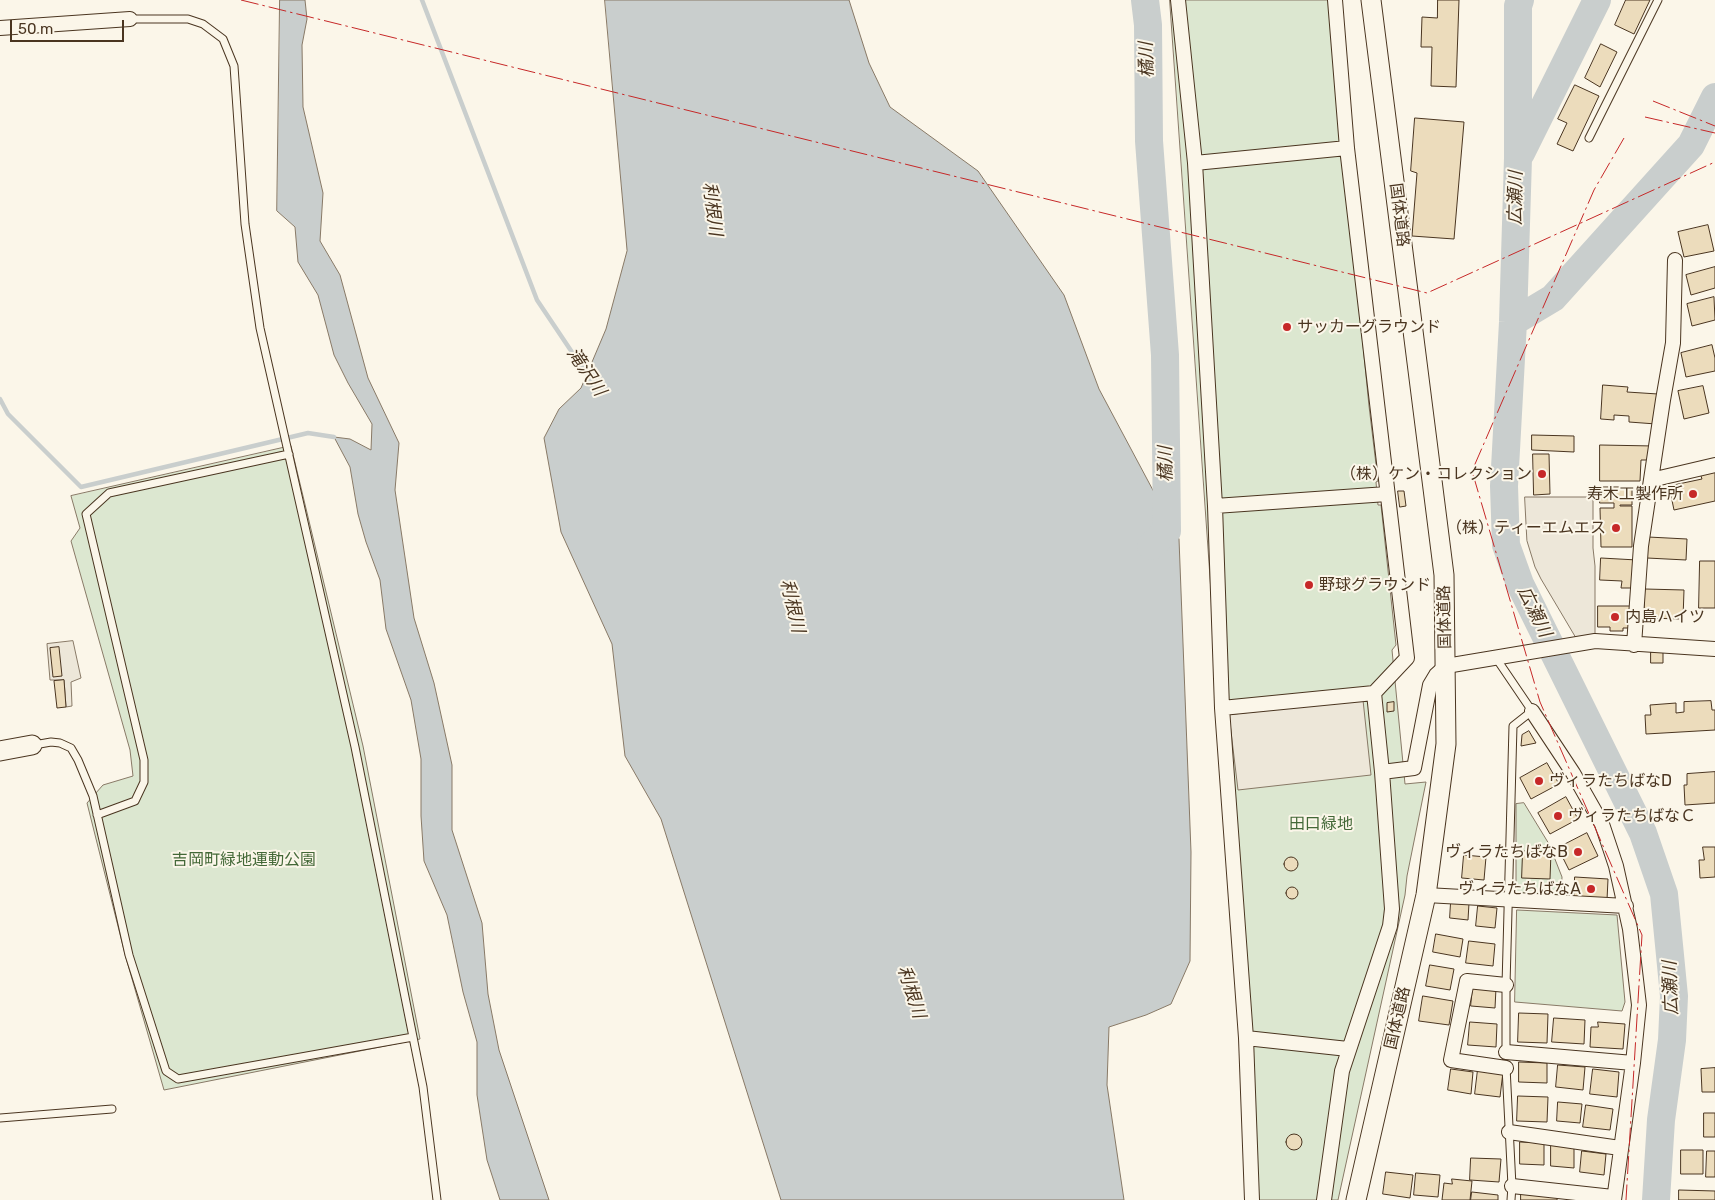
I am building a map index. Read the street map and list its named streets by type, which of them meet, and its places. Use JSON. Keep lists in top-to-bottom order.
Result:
{
  "streets": {
    "street": ["国体道路"]
  },
  "water": [
    "橘川",
    "広瀬川",
    "利根川",
    "滝沢川"
  ],
  "parks": ["田口緑地", "吉岡町緑地運動公園"],
  "places": [
    "サッカーグラウンド",
    "（株）ケン・コレクション",
    "寿木工製作所",
    "（株）ティーエムエス",
    "野球グラウンド",
    "内島ハイツ",
    "ヴィラたちばなD",
    "ヴィラたちばなＣ",
    "ヴィラたちばなB",
    "ヴィラたちばなA"
  ],
  "scale_bar": "50 m"
}
